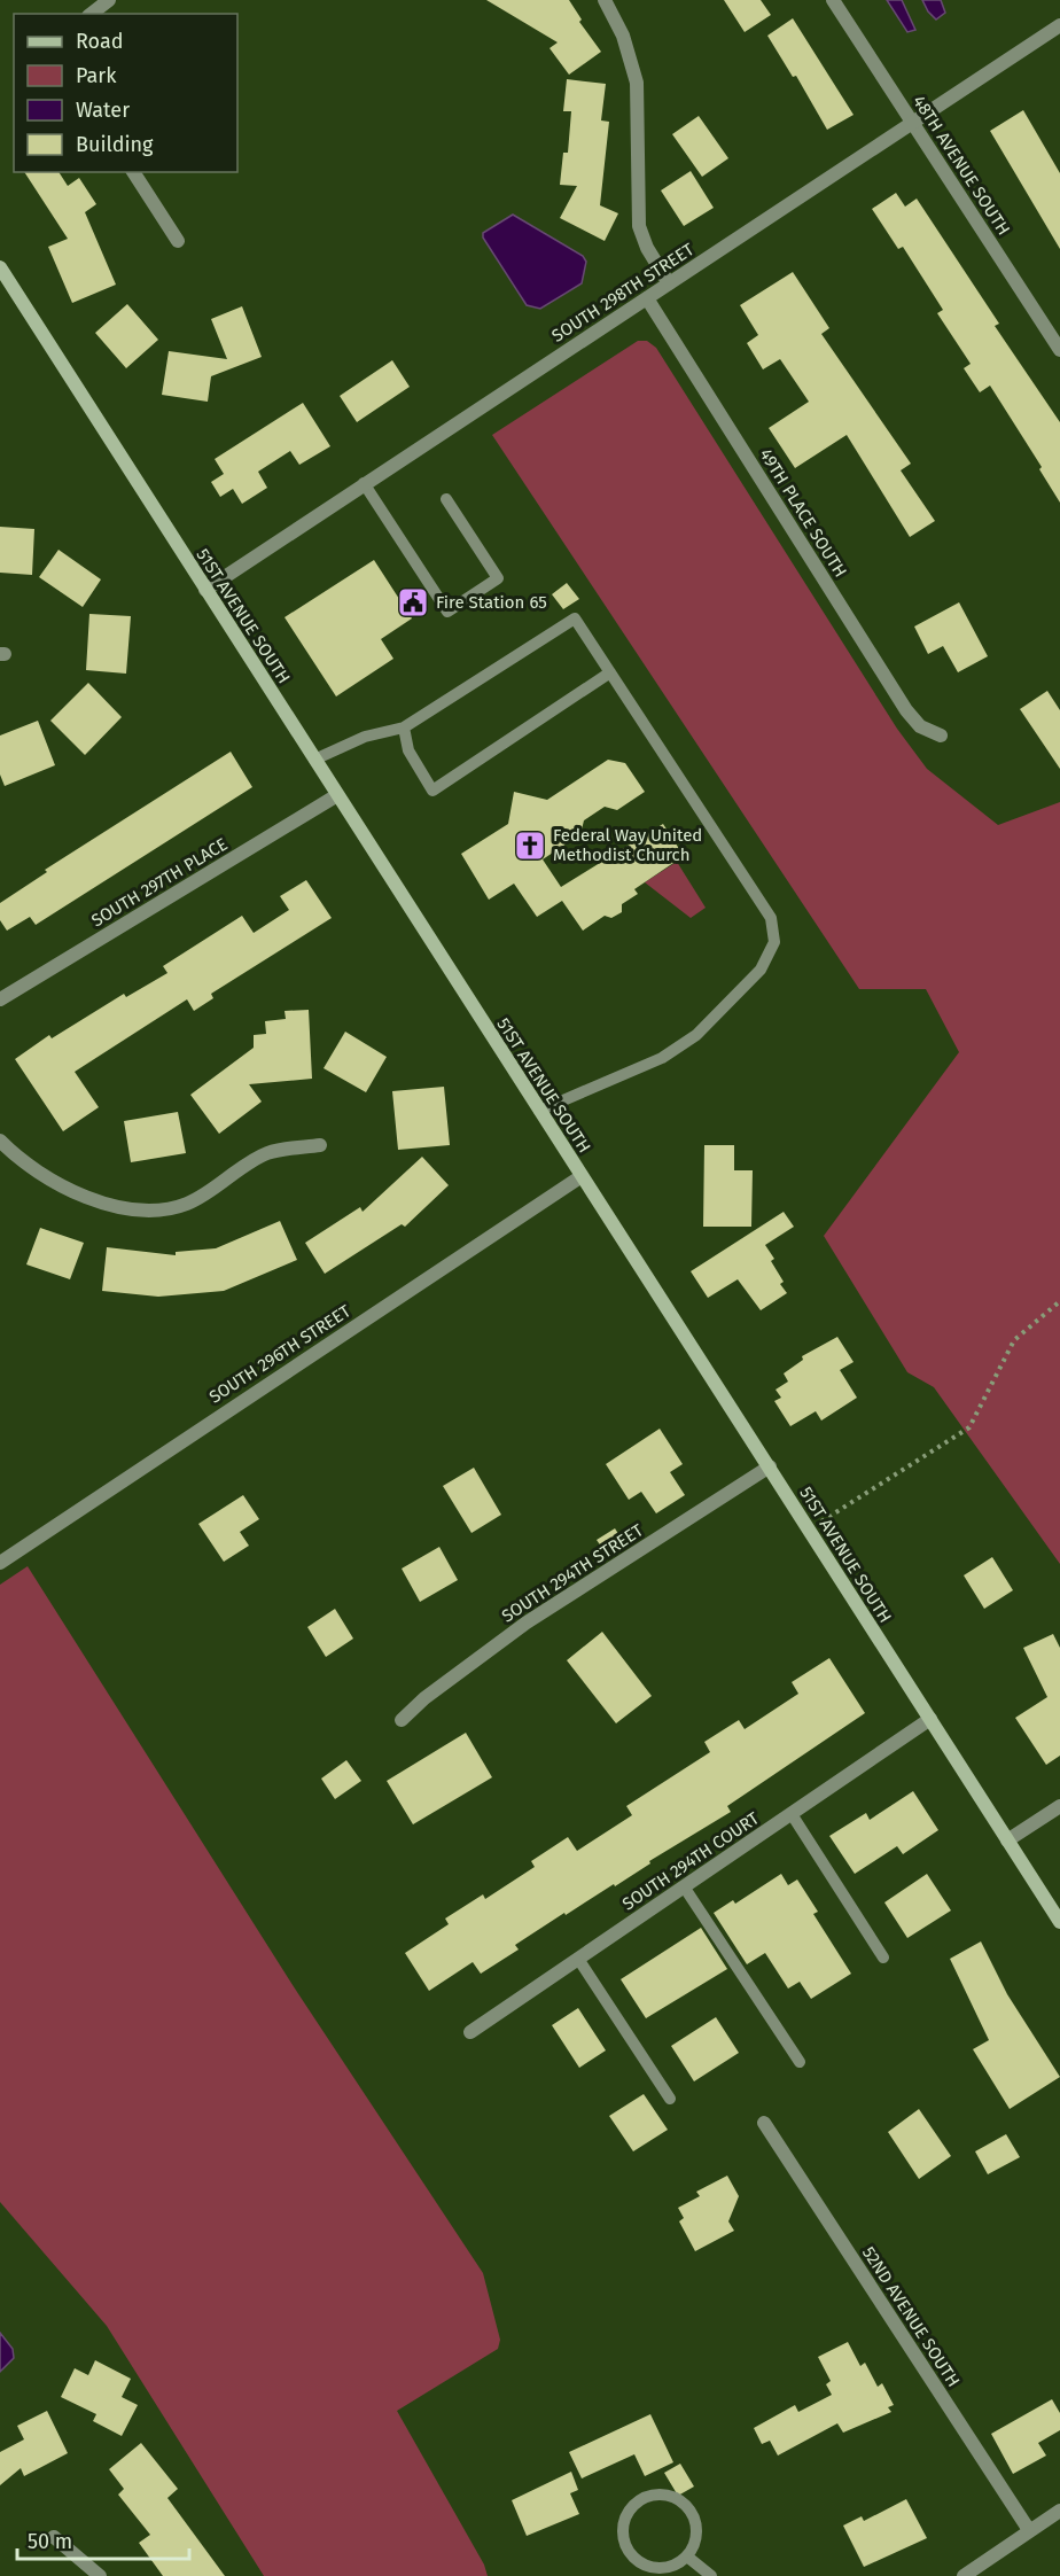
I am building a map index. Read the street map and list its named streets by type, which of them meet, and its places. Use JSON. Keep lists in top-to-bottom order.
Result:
{
  "streets": {
    "main road": ["51ST AVENUE SOUTH"],
    "street": [
      "48TH AVENUE SOUTH",
      "SOUTH 298TH STREET",
      "49TH PLACE SOUTH",
      "SOUTH 297TH PLACE",
      "SOUTH 296TH STREET",
      "SOUTH 294TH STREET",
      "SOUTH 294TH COURT",
      "52ND AVENUE SOUTH"
    ]
  },
  "crossings": [
    ["48TH AVENUE SOUTH", "SOUTH 298TH STREET"],
    ["SOUTH 298TH STREET", "49TH PLACE SOUTH"],
    ["SOUTH 298TH STREET", "51ST AVENUE SOUTH"],
    ["51ST AVENUE SOUTH", "SOUTH 297TH PLACE"],
    ["51ST AVENUE SOUTH", "SOUTH 296TH STREET"],
    ["51ST AVENUE SOUTH", "SOUTH 294TH STREET"],
    ["51ST AVENUE SOUTH", "SOUTH 294TH COURT"]
  ],
  "places": {
    "public building": ["Fire Station 65"],
    "church": ["Federal Way United Methodist Church"]
  },
  "legend": [
    "Road",
    "Park",
    "Water",
    "Building"
  ],
  "scale_bar": "50 m"
}
